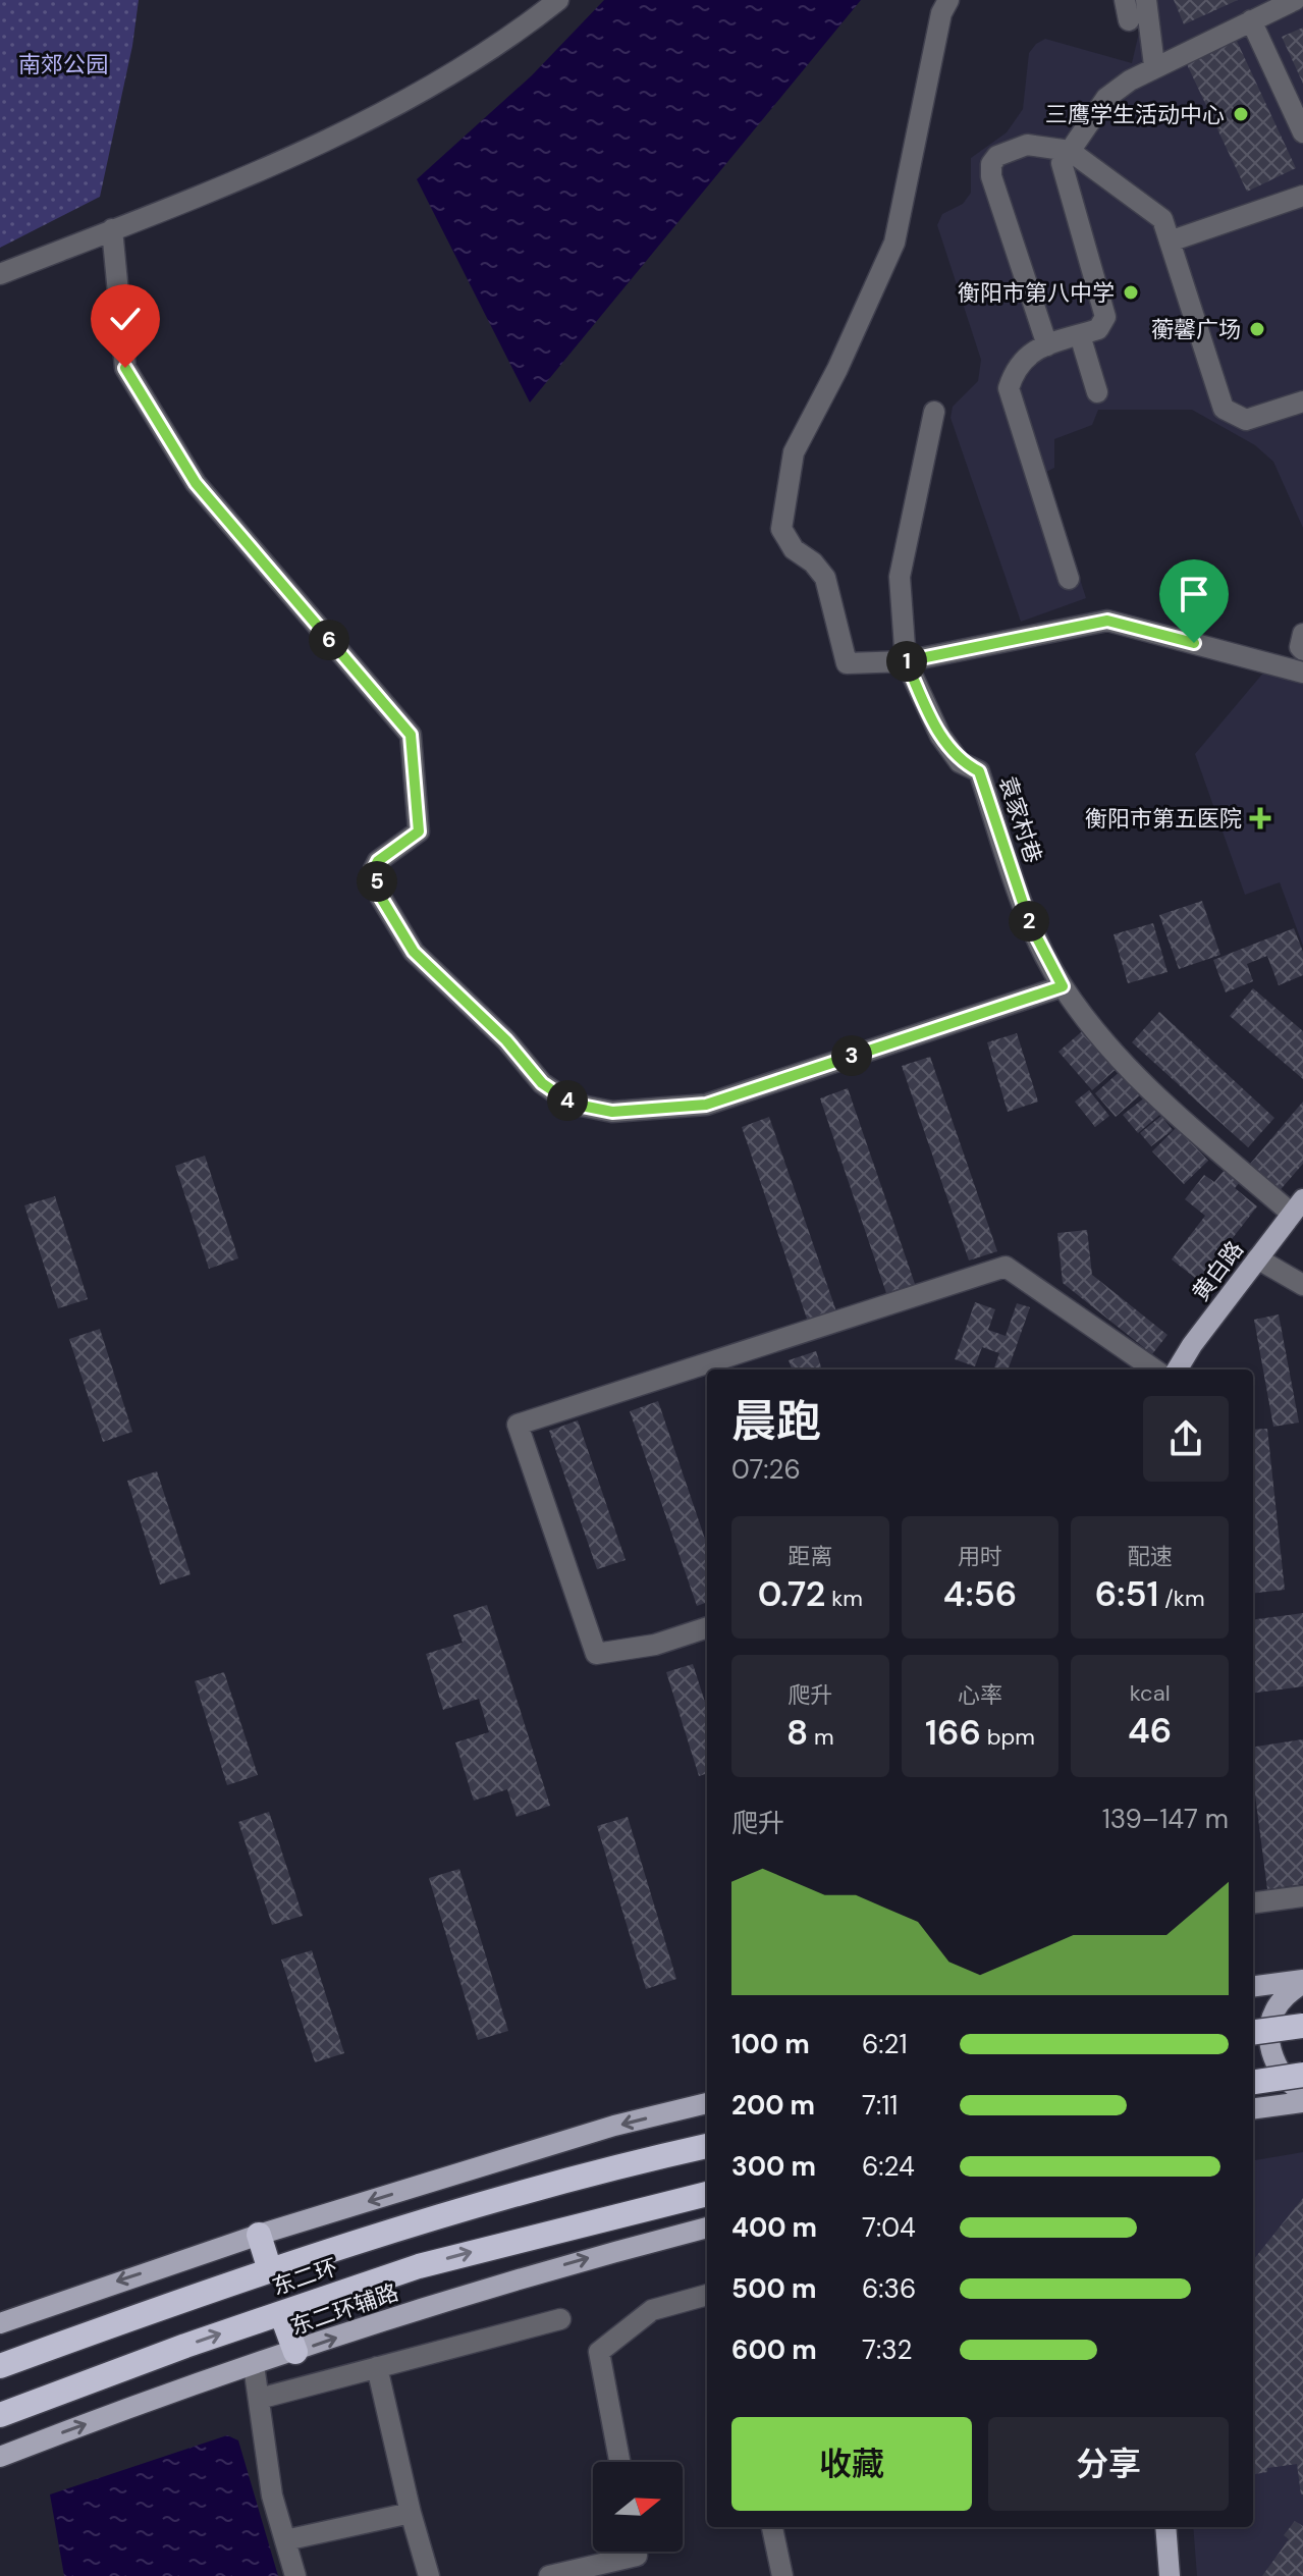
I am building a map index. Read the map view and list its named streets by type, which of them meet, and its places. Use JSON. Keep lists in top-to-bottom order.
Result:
{
  "streets": {
    "highway": ["东二环"],
    "main road": ["黄白路", "东二环辅路"],
    "street": ["袁家村巷"]
  },
  "crossings": [
    ["袁家村巷", "黄白路"]
  ],
  "parks": ["南郊公园"],
  "places": {
    "other": ["三鹰学生活动中心", "衡阳市第八中学", "蘅馨广场"],
    "health": ["衡阳市第五医院"]
  },
  "north": "right",
  "page": {
    "pins": [
      "6",
      "1",
      "5",
      "2",
      "3",
      "4"
    ],
    "heading": ["晨跑", "07:26"],
    "stats": [
      ["距离", "0.72 km"],
      ["用时", "4:56"],
      ["配速", "6:51 /km"],
      ["爬升", "8 m"],
      ["心率", "166 bpm"],
      ["kcal", "46"]
    ],
    "chart": ["爬升", "139–147 m"],
    "list": [
      {
        "name": "100 m",
        "note": "6:21"
      },
      {
        "name": "200 m",
        "note": "7:11"
      },
      {
        "name": "300 m",
        "note": "6:24"
      },
      {
        "name": "400 m",
        "note": "7:04"
      },
      {
        "name": "500 m",
        "note": "6:36"
      },
      {
        "name": "600 m",
        "note": "7:32"
      }
    ],
    "buttons": ["收藏", "分享"]
  }
}
